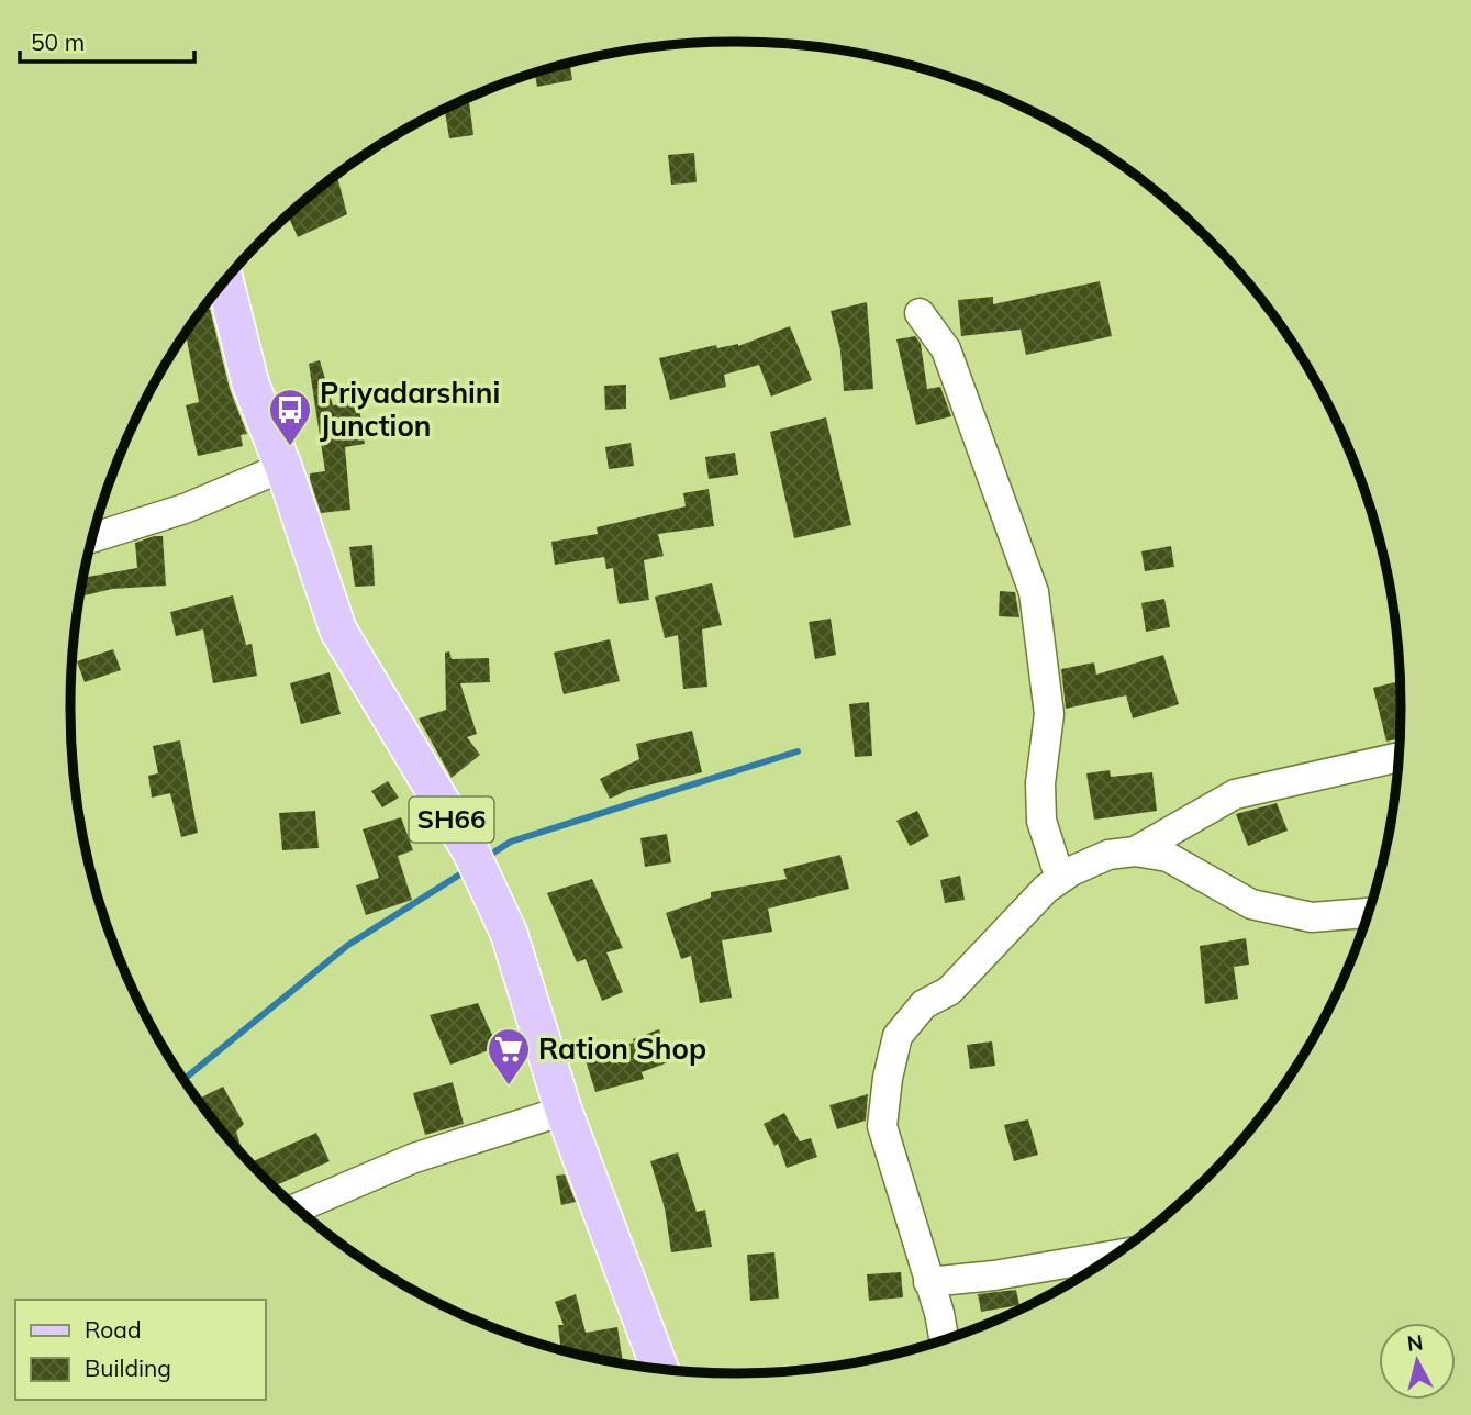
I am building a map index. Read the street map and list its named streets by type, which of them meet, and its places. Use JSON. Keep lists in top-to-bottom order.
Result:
{
  "streets": {
    "main road": ["SH66"]
  },
  "places": {
    "bus stop": ["Priyadarshini Junction"],
    "supermarket": ["Ration Shop"]
  },
  "legend": ["Road", "Building"],
  "scale_bar": "50 m",
  "north": "top"
}
